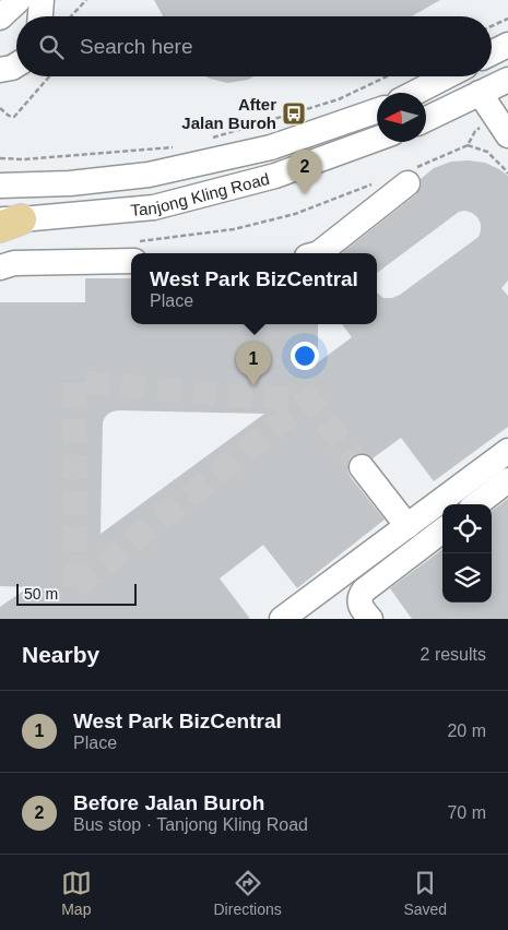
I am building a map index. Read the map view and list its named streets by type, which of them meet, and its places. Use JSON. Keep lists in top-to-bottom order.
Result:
{
  "streets": {
    "street": ["Tanjong Kling Road"]
  },
  "places": {
    "bus stop": ["After Jalan Buroh"]
  },
  "scale_bar": "50 m",
  "north": "left",
  "page": {
    "search": "Search here",
    "pins": ["2", "1"],
    "popup": ["West Park BizCentral", "Place"],
    "scale": "50 m",
    "heading": ["Nearby", "2 results"],
    "list": [
      {
        "mark": "1",
        "name": "West Park BizCentral",
        "note": "Place",
        "value": "20 m"
      },
      {
        "mark": "2",
        "name": "Before Jalan Buroh",
        "note": "Bus stop · Tanjong Kling Road",
        "value": "70 m"
      }
    ],
    "nav": ["Map", "Directions", "Saved"]
  }
}
